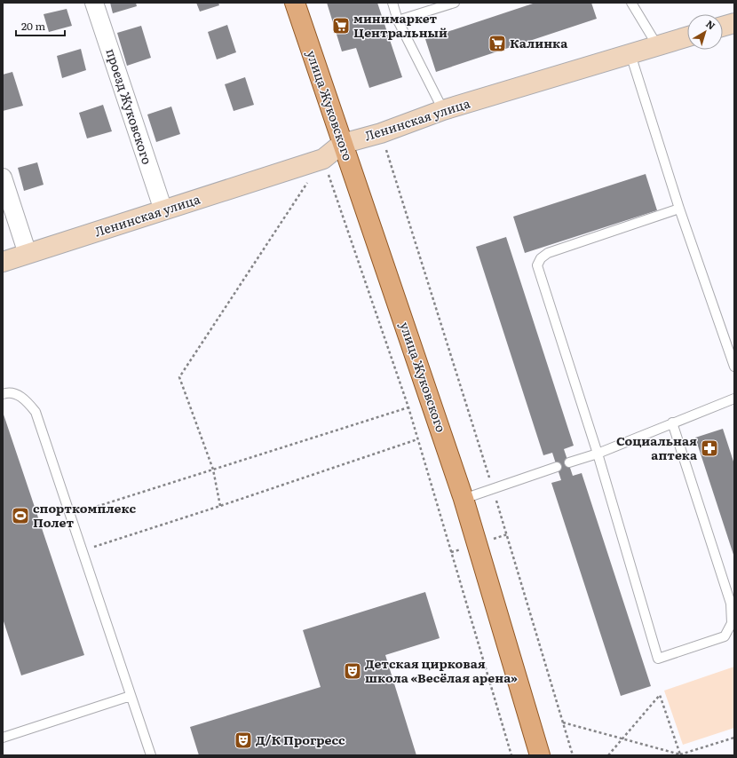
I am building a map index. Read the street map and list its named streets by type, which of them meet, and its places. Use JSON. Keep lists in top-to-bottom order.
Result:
{
  "streets": {
    "main road": ["улица Жуковского", "Ленинская улица"],
    "street": ["проезд Жуковского"]
  },
  "crossings": [
    ["улица Жуковского", "Ленинская улица"],
    ["проезд Жуковского", "Ленинская улица"]
  ],
  "places": {
    "supermarket": ["минимаркет Центральный", "Калинка"],
    "pharmacy": ["Социальная аптека"],
    "sports": ["спорткомплекс Полет"],
    "theatre": ["Детская цирковая школа «Весёлая арена»", "Д/К Прогресс"]
  },
  "scale_bar": "20 m",
  "north": "top right"
}
